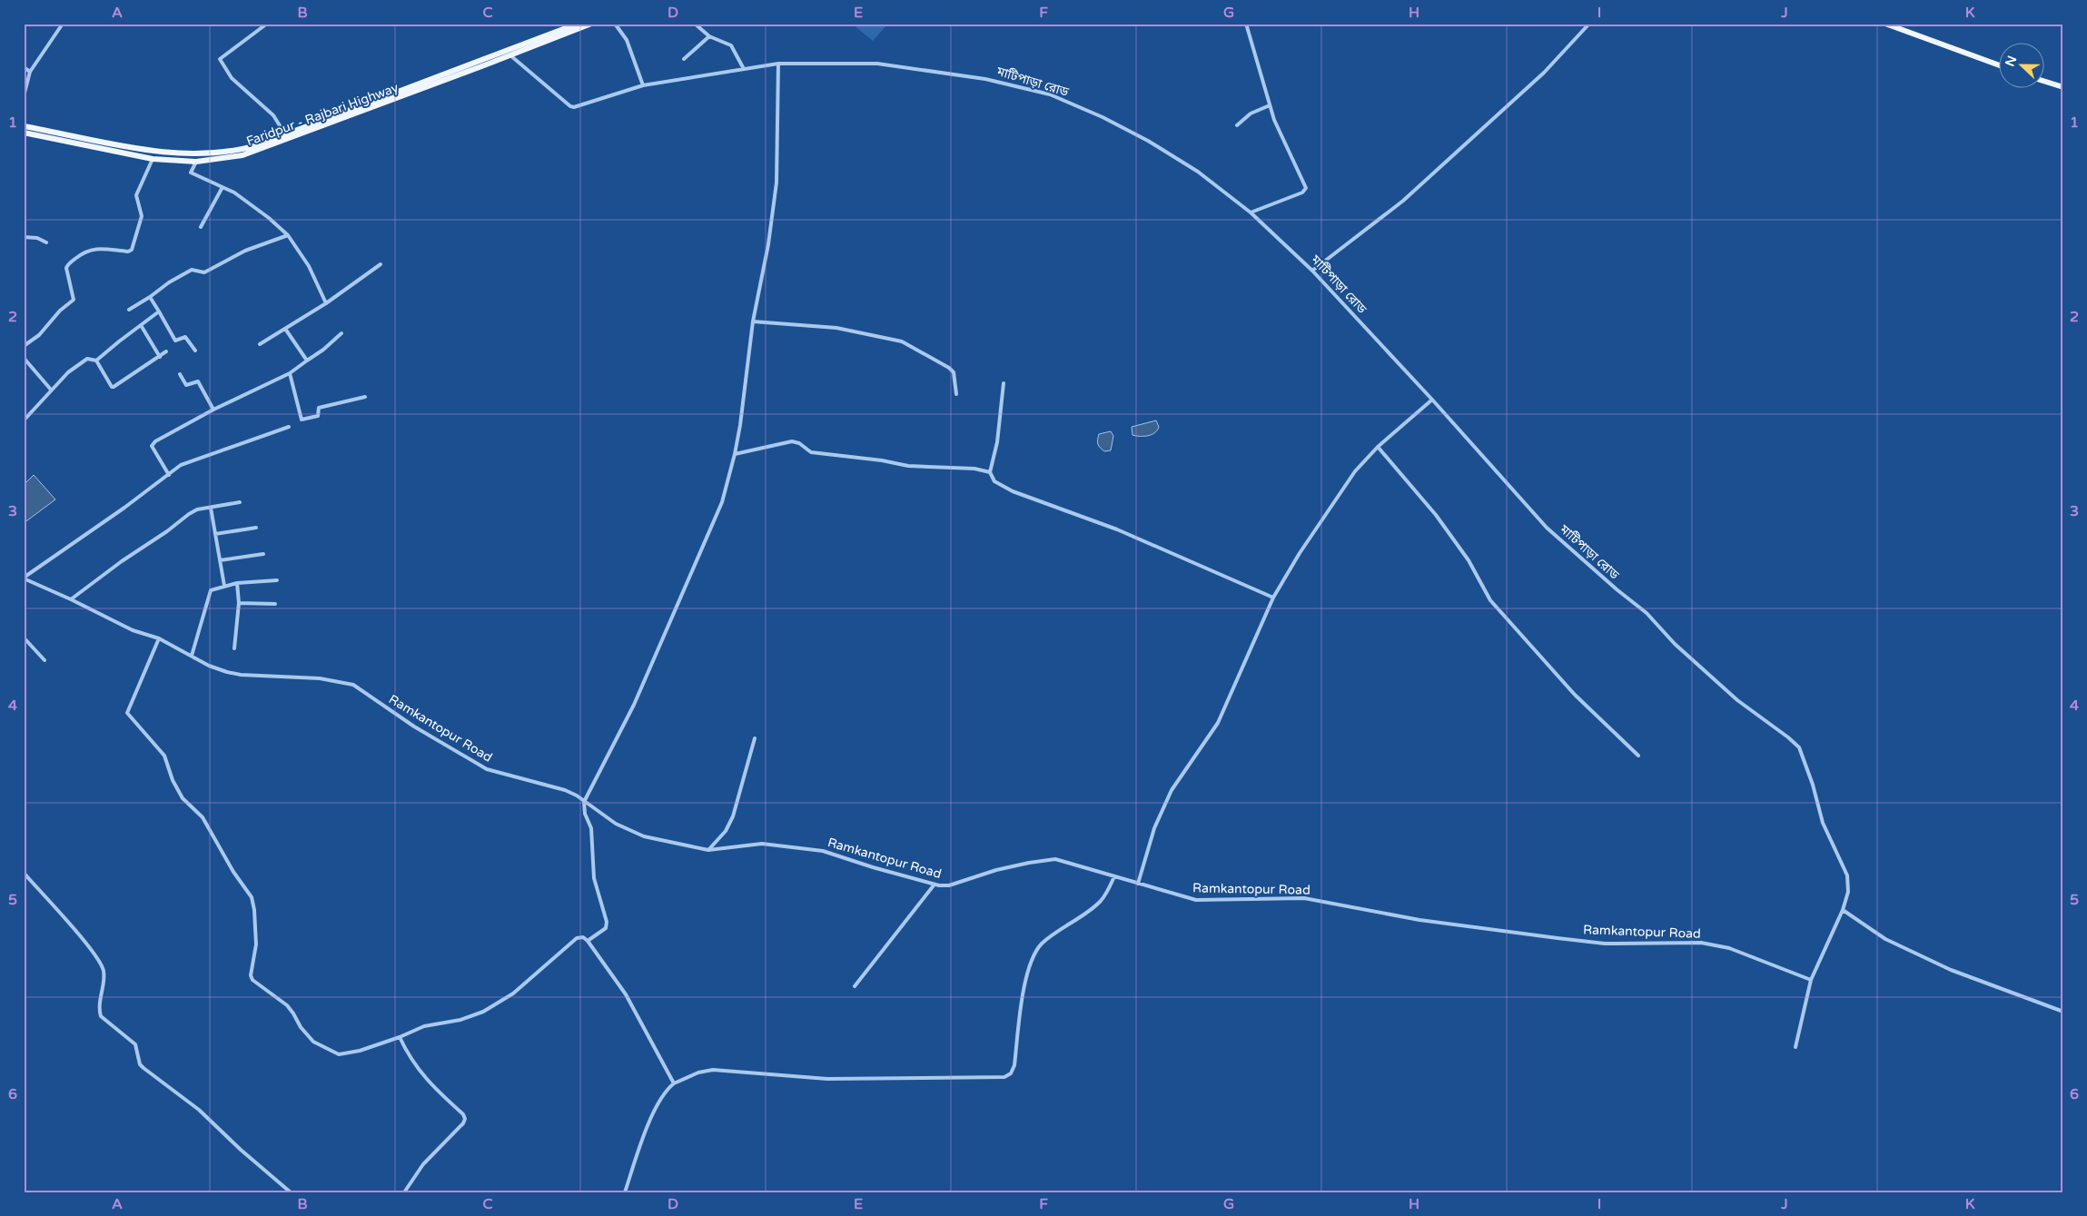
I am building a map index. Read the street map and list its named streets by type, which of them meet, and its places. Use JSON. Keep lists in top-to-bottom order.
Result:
{
  "streets": {
    "main road": ["Faridpur - Rajbari Highway"],
    "street": ["মাটিপাড়া রোড", "Ramkantopur Road"]
  },
  "crossings": [
    ["মাটিপাড়া রোড", "Faridpur - Rajbari Highway"],
    ["মাটিপাড়া রোড", "Ramkantopur Road"]
  ],
  "north": "left",
  "grid": {
    "columns": [
      "A",
      "B",
      "C",
      "D",
      "E",
      "F",
      "G",
      "H",
      "I",
      "J",
      "K"
    ],
    "rows": [
      "1",
      "2",
      "3",
      "4",
      "5",
      "6"
    ]
  }
}
